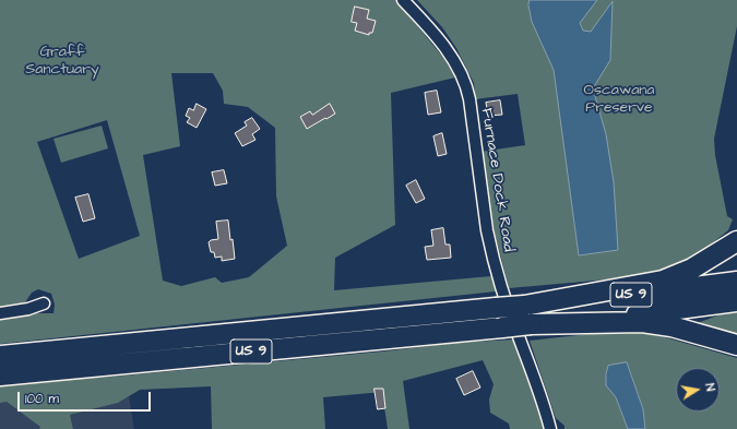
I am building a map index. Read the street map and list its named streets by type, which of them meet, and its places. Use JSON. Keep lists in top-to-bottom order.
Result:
{
  "streets": {
    "highway": ["US 9"],
    "street": ["Furnace Dock Road"]
  },
  "parks": ["Graff Sanctuary", "Oscawana Preserve"],
  "scale_bar": "100 m",
  "north": "right"
}
